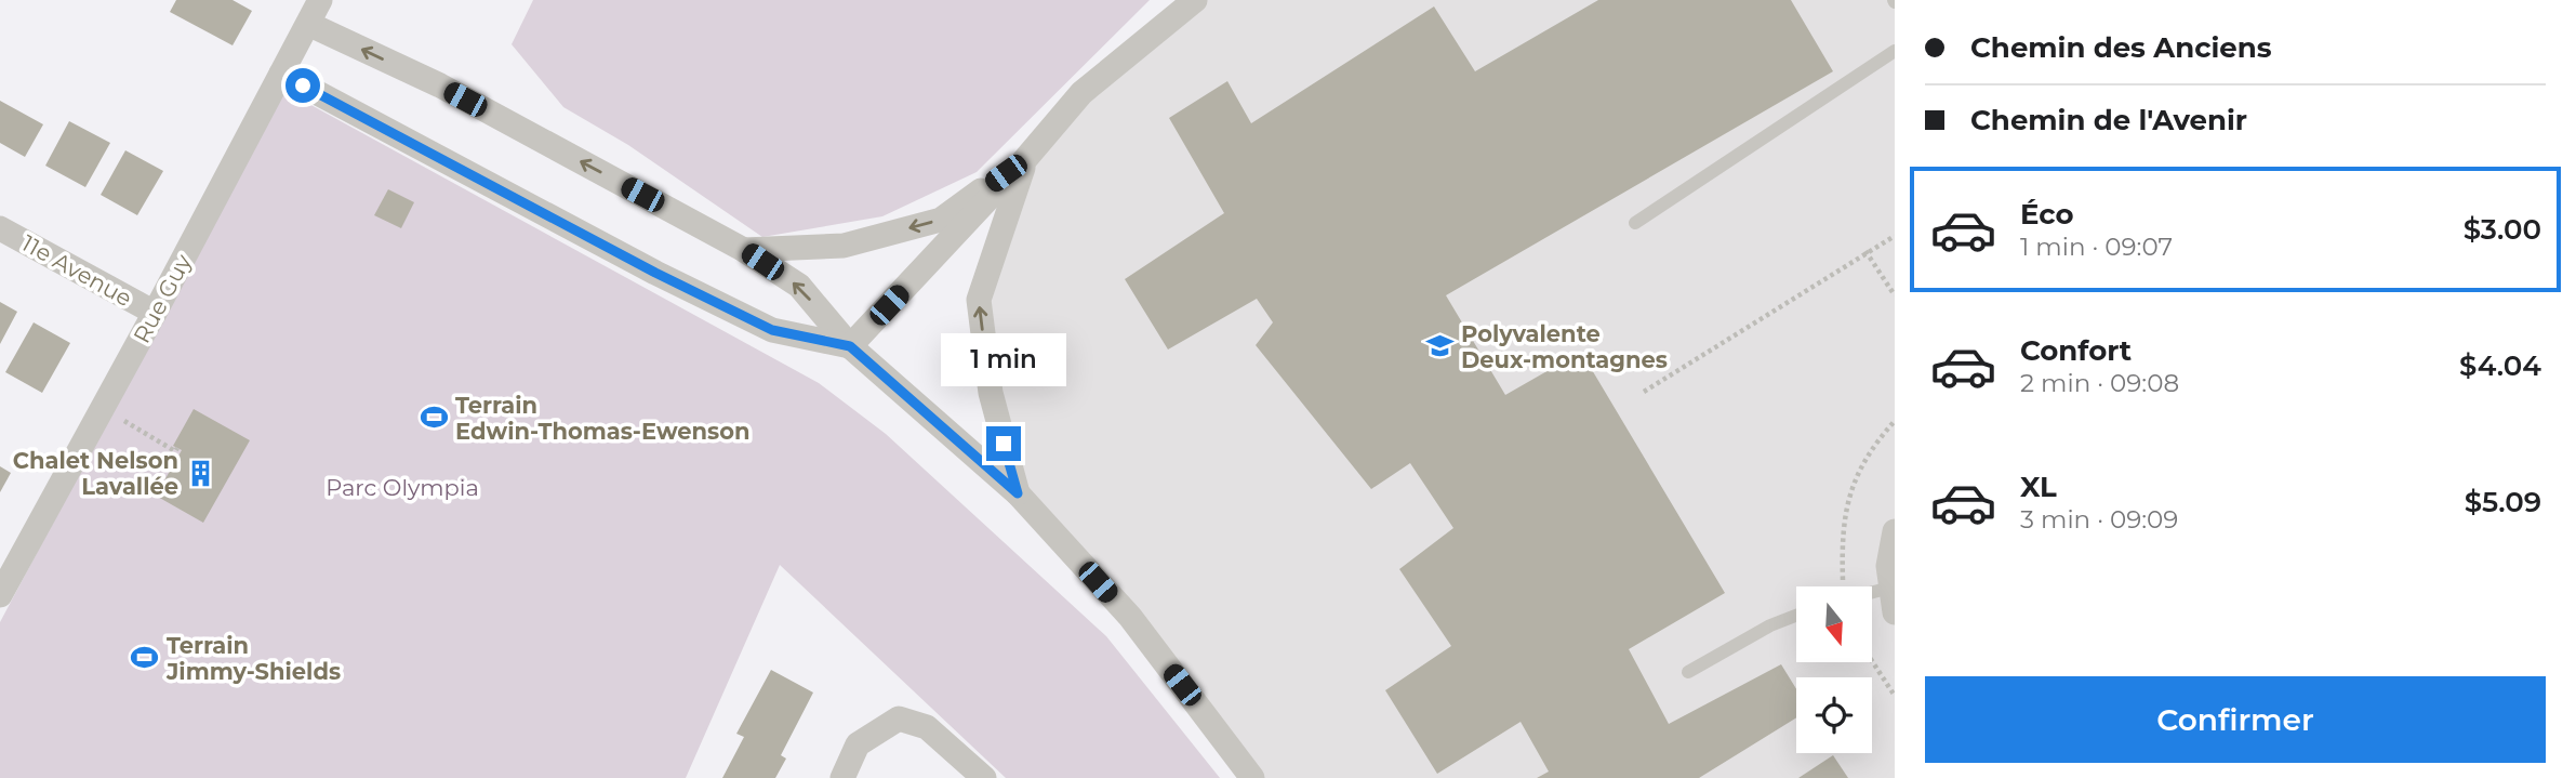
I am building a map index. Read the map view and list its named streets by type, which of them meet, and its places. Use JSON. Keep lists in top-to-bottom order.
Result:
{
  "streets": {
    "street": ["11e Avenue", "Rue Guy"]
  },
  "crossings": [
    ["11e Avenue", "Rue Guy"]
  ],
  "parks": ["Parc Olympia"],
  "places": {
    "school or university": ["Polyvalente Deux-montagnes"],
    "sports": ["Terrain Edwin-Thomas-Ewenson", "Terrain Jimmy-Shields"],
    "building": ["Chalet Nelson Lavallée"]
  },
  "north": "bottom",
  "page": {
    "banner": ["Chemin des Anciens", "Chemin de l'Avenir"],
    "list": [
      {
        "name": "Éco",
        "note": "1 min · 09:07",
        "value": "$3.00"
      },
      {
        "name": "Confort",
        "note": "2 min · 09:08",
        "value": "$4.04"
      },
      {
        "name": "XL",
        "note": "3 min · 09:09",
        "value": "$5.09"
      }
    ],
    "bubble": "1 min",
    "buttons": "Confirmer"
  }
}
